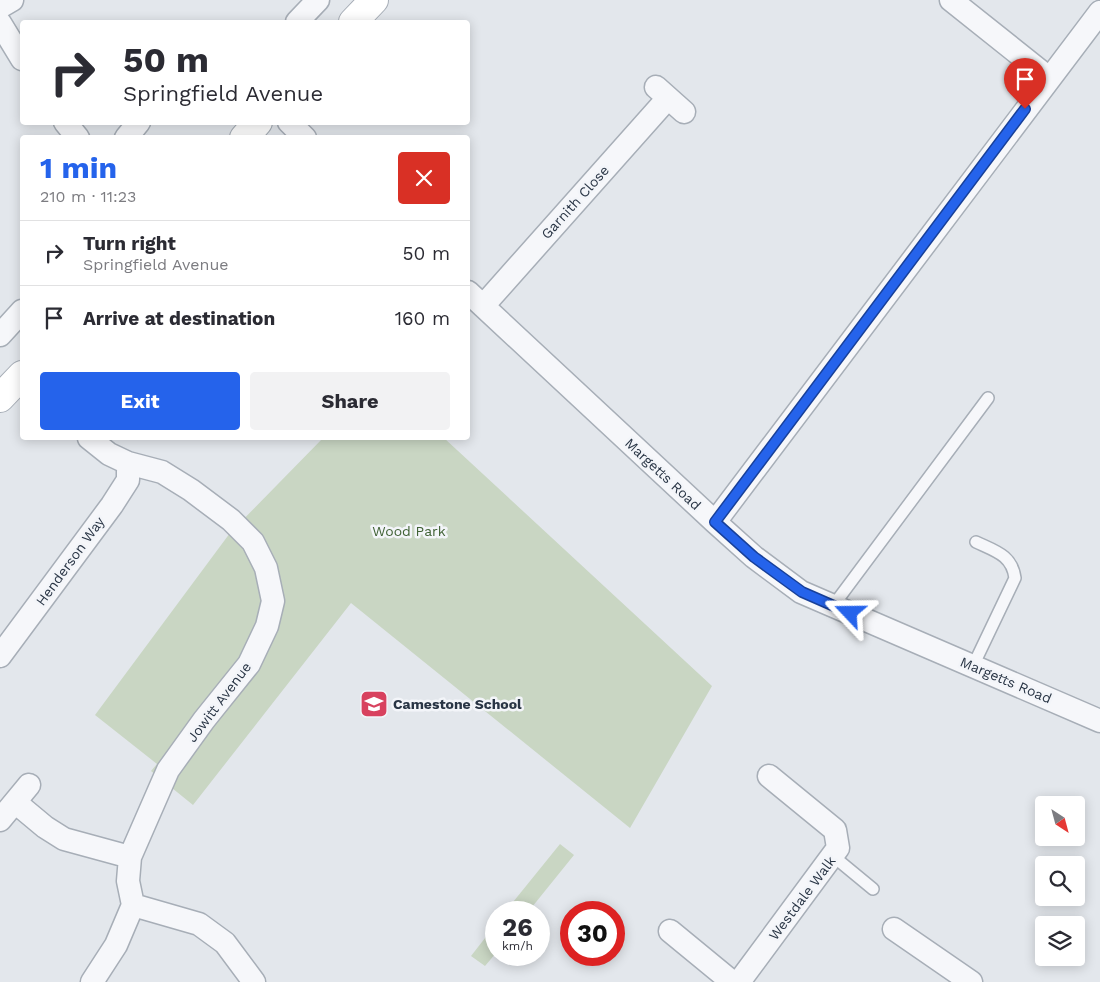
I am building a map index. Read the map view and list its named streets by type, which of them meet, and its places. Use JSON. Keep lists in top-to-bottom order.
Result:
{
  "streets": {
    "street": [
      "Garnith Close",
      "Margetts Road",
      "Henderson Way",
      "Jowitt Avenue",
      "Westdale Walk"
    ]
  },
  "crossings": [
    ["Garnith Close", "Margetts Road"],
    ["Henderson Way", "Jowitt Avenue"]
  ],
  "parks": ["Wood Park"],
  "places": {
    "school or university": ["Camestone School"]
  },
  "north": "bottom right",
  "page": {
    "turn": ["50 m", "Springfield Avenue"],
    "heading": ["1 min", "210 m · 11:23"],
    "list": [
      {
        "name": "Turn right",
        "note": "Springfield Avenue",
        "value": "50 m"
      },
      {
        "name": "Arrive at destination",
        "value": "160 m"
      }
    ],
    "buttons": ["Exit", "Share"],
    "speed": "26 km/h",
    "limit": "30"
  }
}
